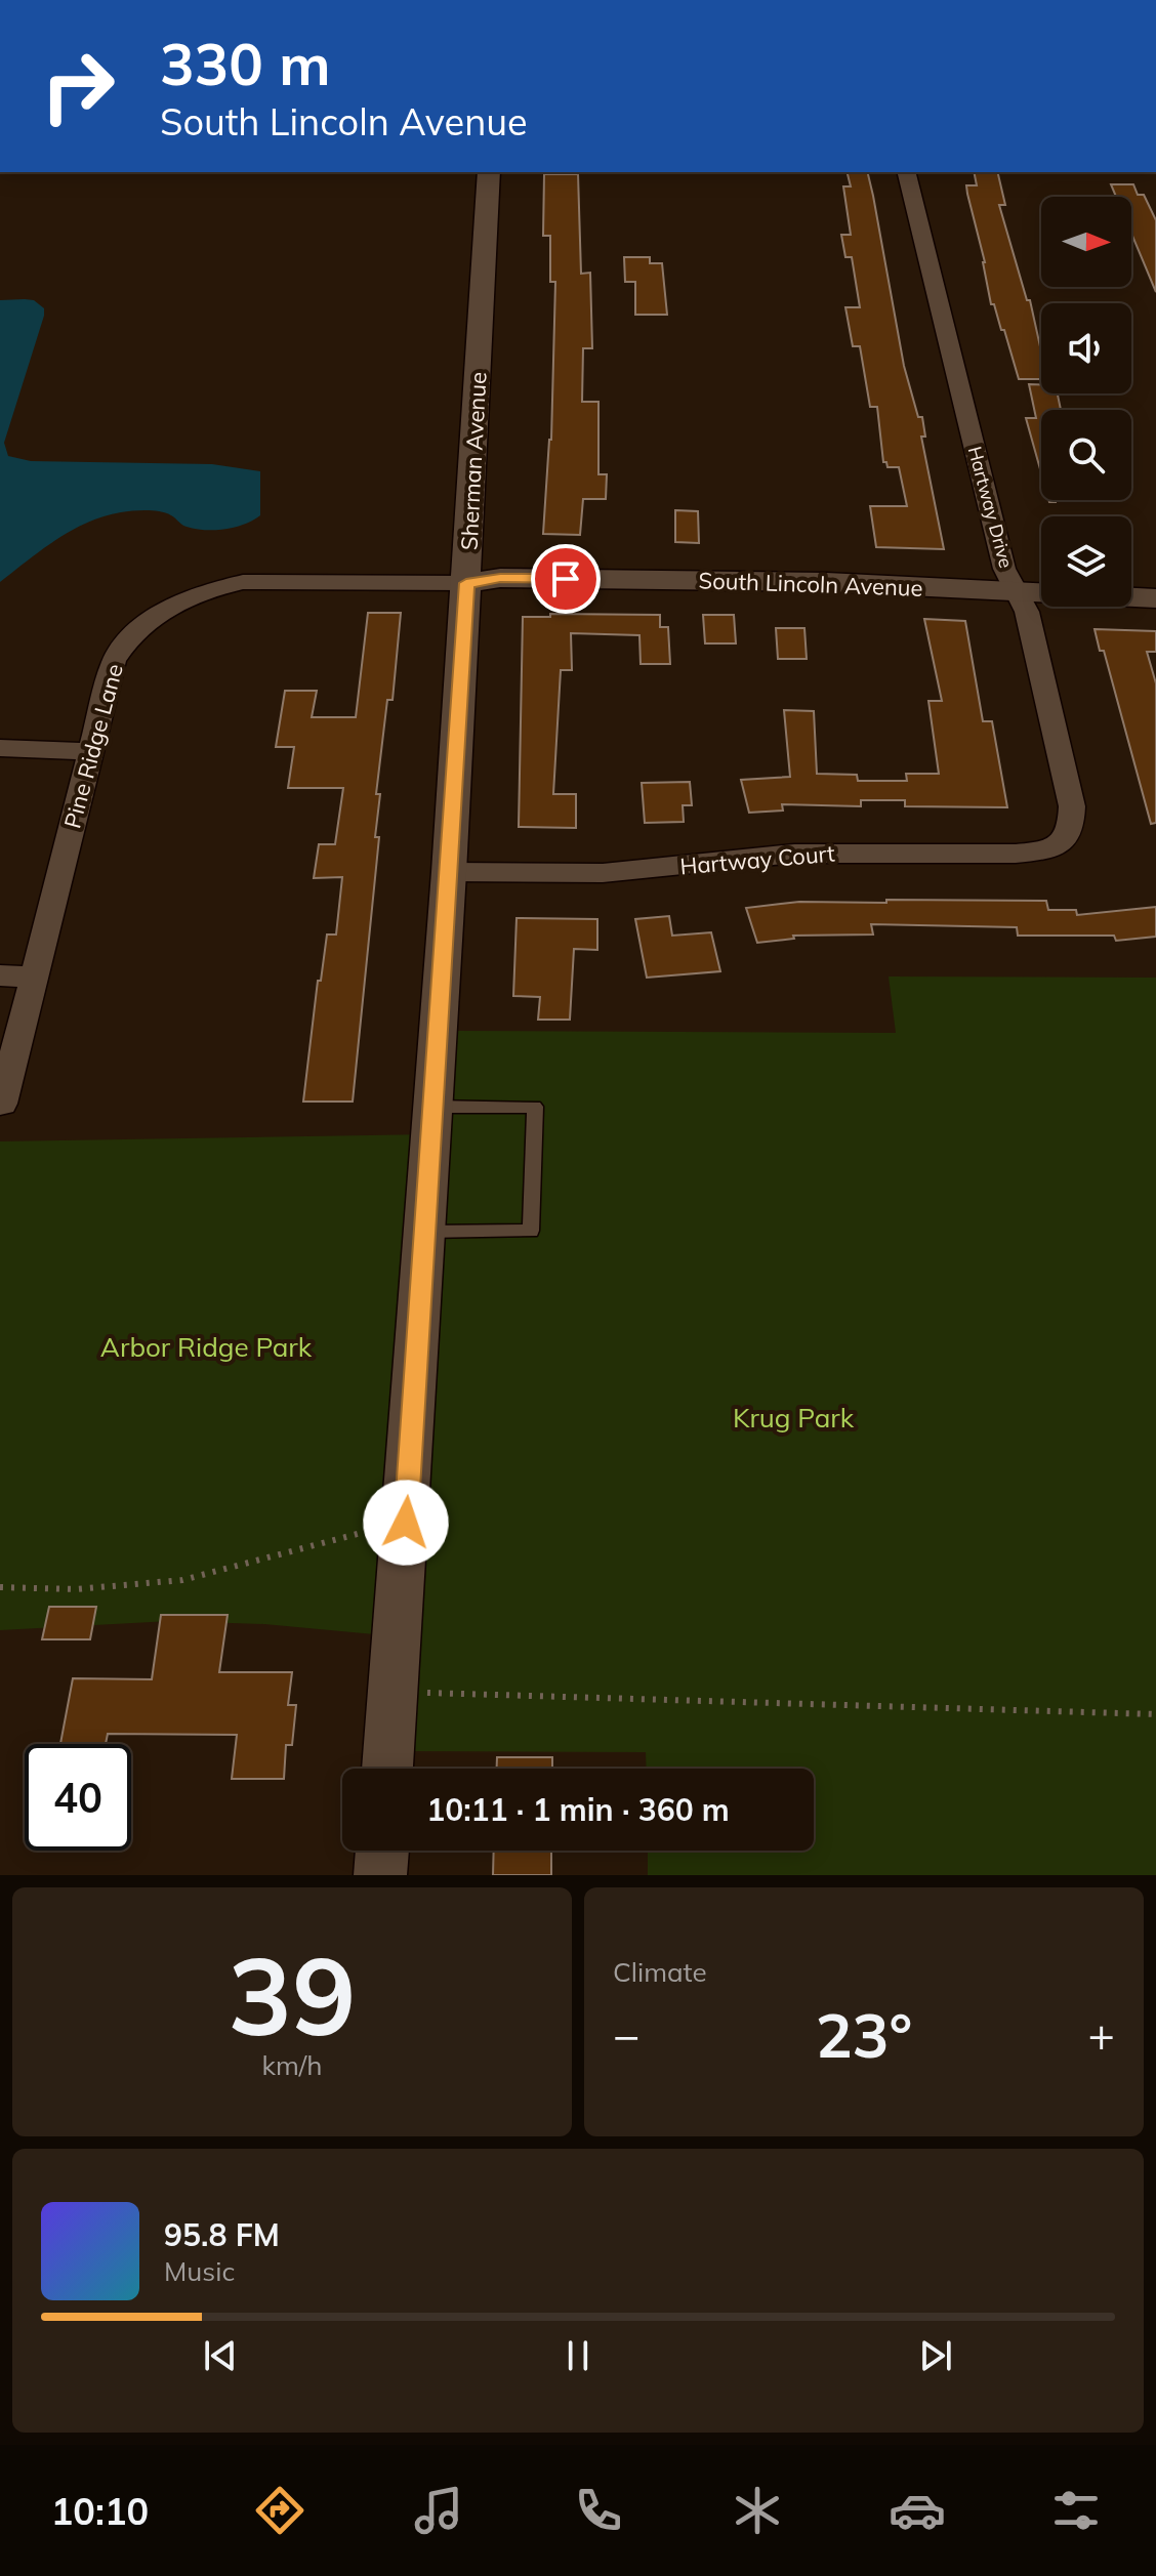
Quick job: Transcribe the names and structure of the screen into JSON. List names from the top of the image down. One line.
{"streets":{"street":["Sherman Avenue","Hartway Drive","South Lincoln Avenue","Pine Ridge Lane","Hartway Court"]},"crossings":[["Sherman Avenue","South Lincoln Avenue"],["Sherman Avenue","Pine Ridge Lane"],["Sherman Avenue","Hartway Court"],["Hartway Drive","South Lincoln Avenue"],["Hartway Drive","Hartway Court"],["South Lincoln Avenue","Pine Ridge Lane"]],"parks":["Arbor Ridge Park","Krug Park"],"north":"right","page":{"turn":["330 m","South Lincoln Avenue"],"limit":"40","trip":"10:11 · 1 min · 360 m","tile":[["39","km/h"],"Climate"],"heat":["−","23°","+"],"song":["95.8 FM","Music"],"tabs":"10:10"}}
